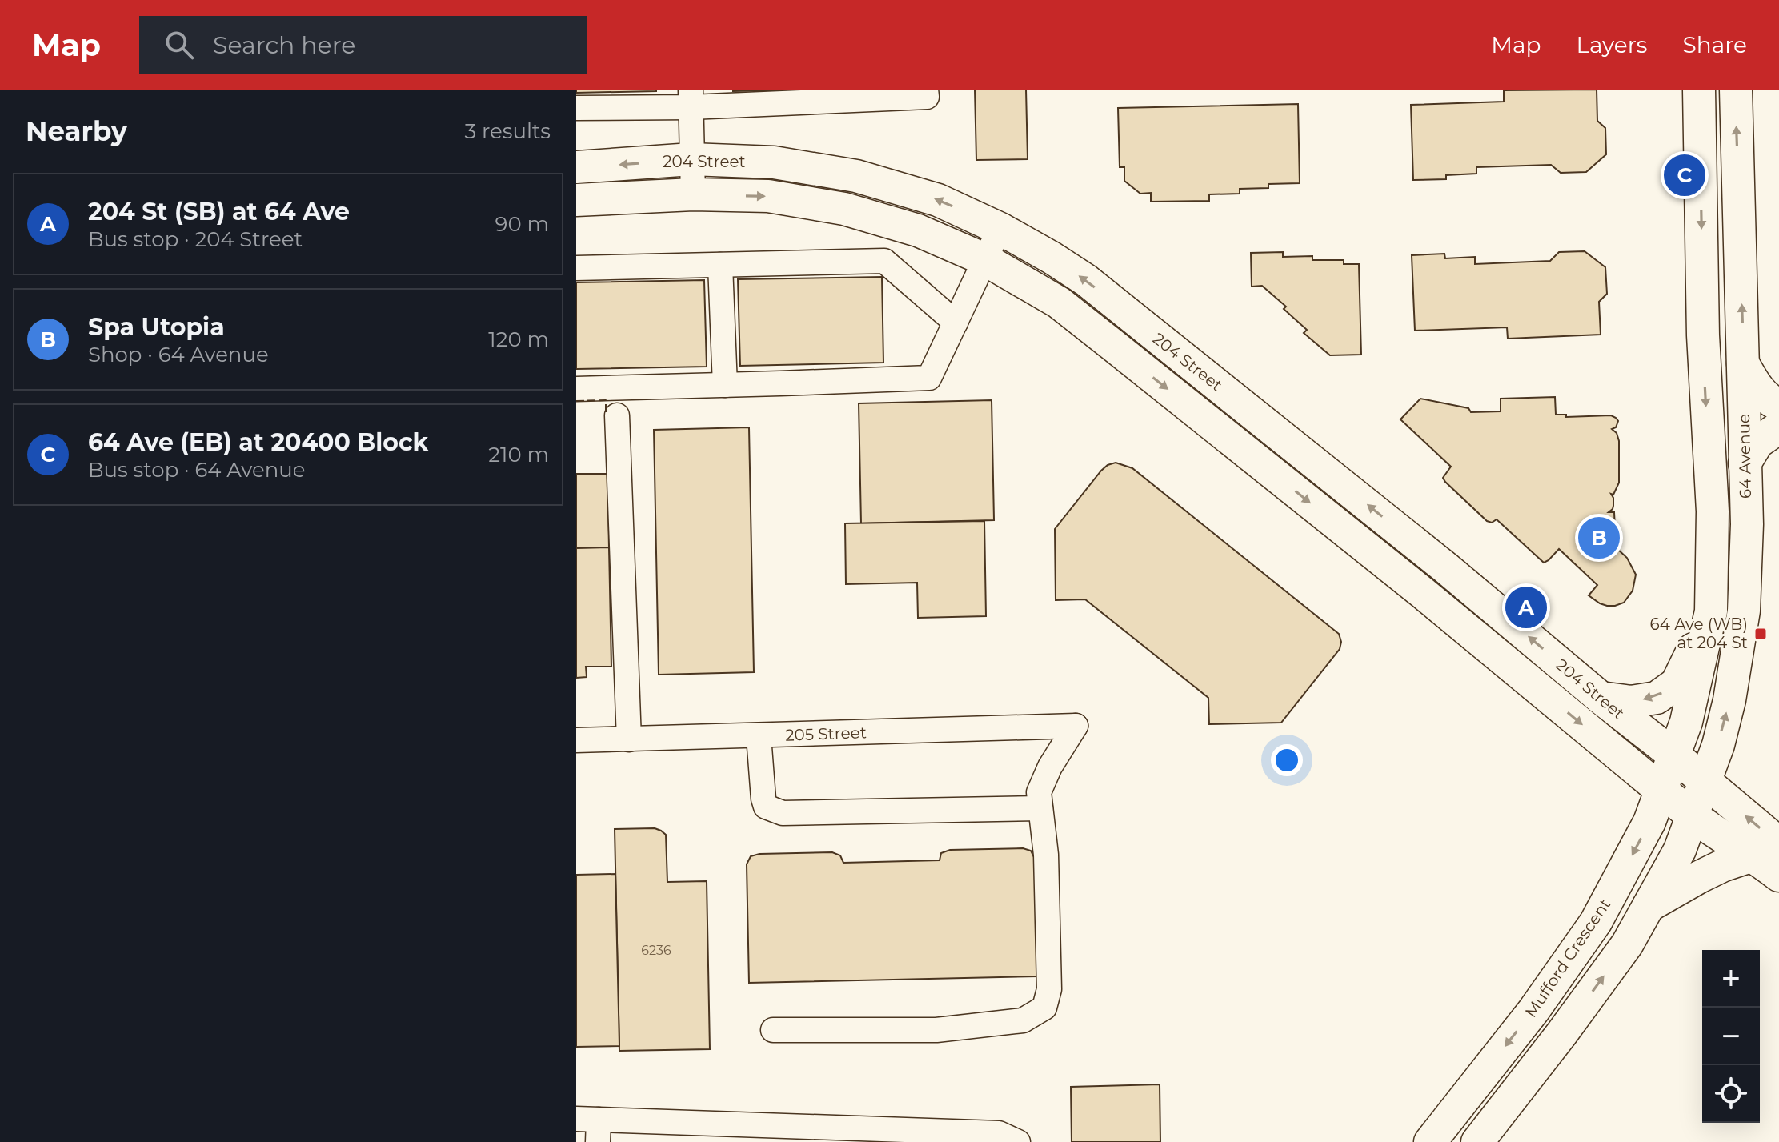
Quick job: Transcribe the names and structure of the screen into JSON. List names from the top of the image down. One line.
{"streets":{"main road":["204 Street","64 Avenue","Mufford Crescent"],"street":["205 Street"]},"crossings":[["204 Street","64 Avenue"],["204 Street","Mufford Crescent"]],"places":{"transit":["64 Ave (WB) at 204 St"]},"house_numbers":["6236"],"page":{"header":"Map","search":"Search here","nav":["Map","Layers","Share"],"heading":["Nearby","3 results"],"pins":["C","B","A"],"list":[{"mark":"A","name":"204 St (SB) at 64 Ave","note":"Bus stop · 204 Street","value":"90 m"},{"mark":"B","name":"Spa Utopia","note":"Shop · 64 Avenue","value":"120 m"},{"mark":"C","name":"64 Ave (EB) at 20400 Block","note":"Bus stop · 64 Avenue","value":"210 m"}],"map_buttons":["+","−"]}}
